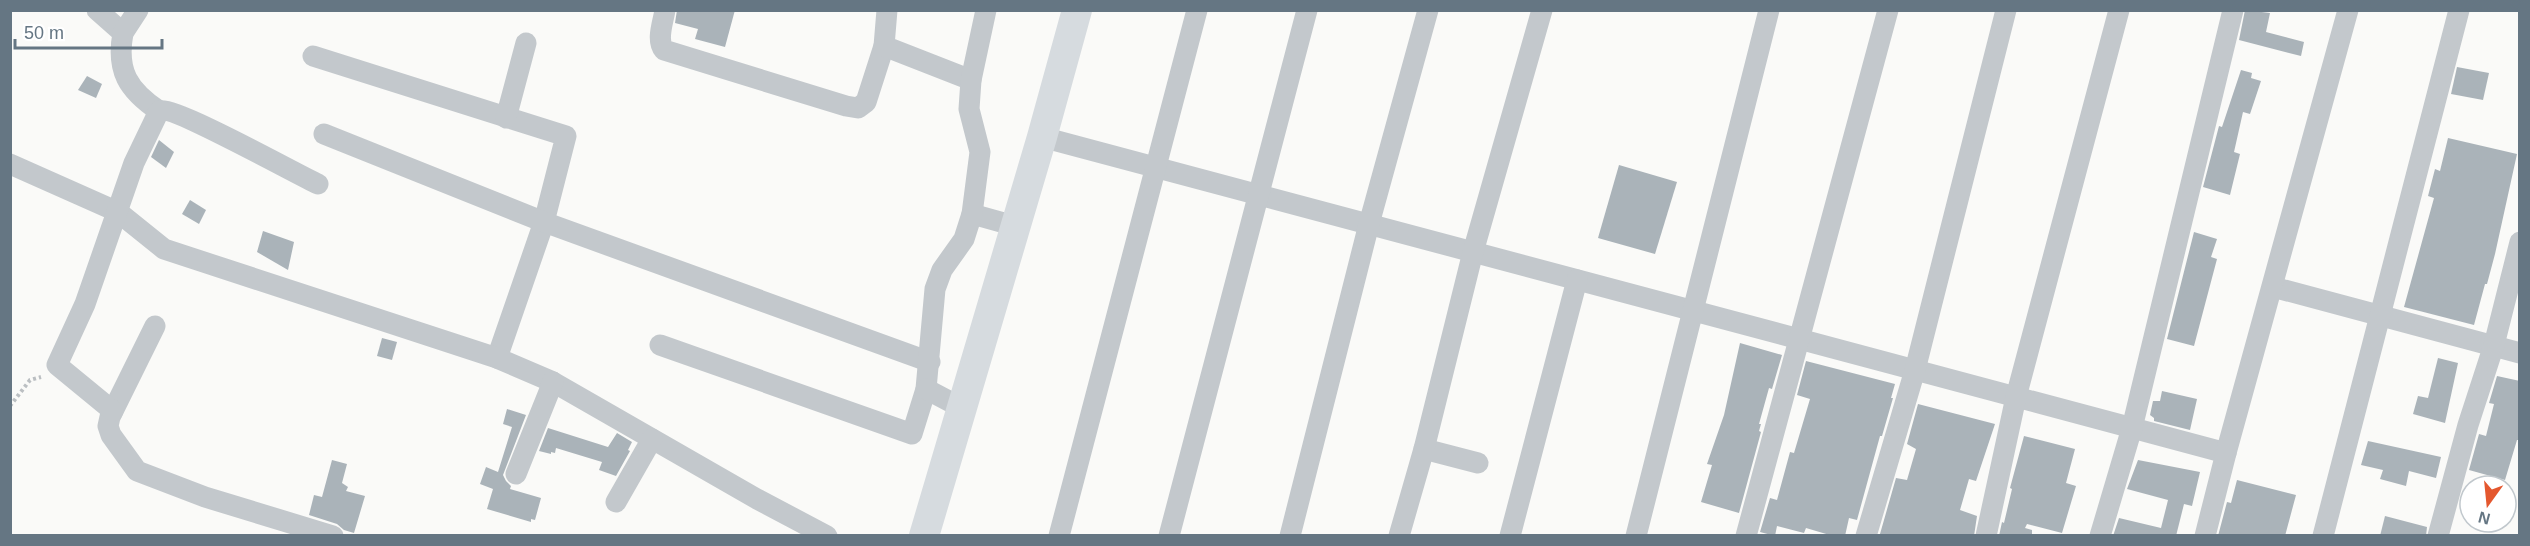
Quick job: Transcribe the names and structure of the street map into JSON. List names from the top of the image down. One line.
{"scale_bar":"50 m","north":"bottom"}
